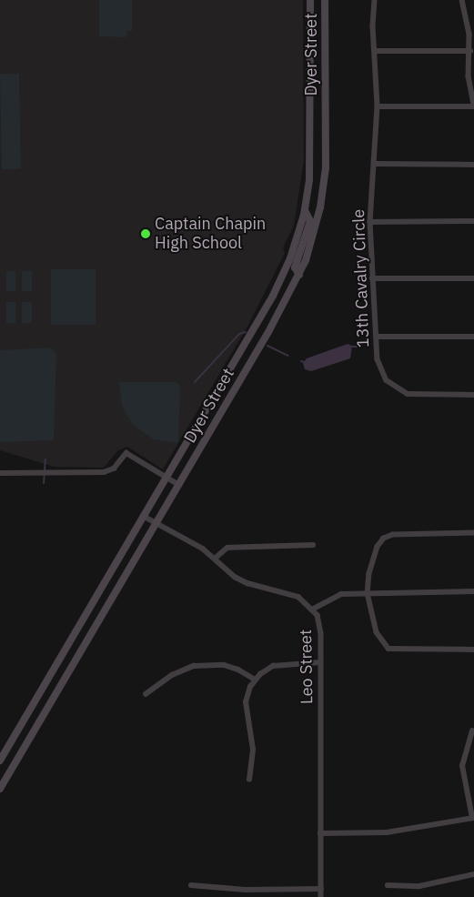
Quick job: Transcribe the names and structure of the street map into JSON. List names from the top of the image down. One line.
{"streets":{"main road":["Dyer Street"],"street":["13th Cavalry Circle","Leo Street"]},"crossings":[["Dyer Street","Leo Street"]],"places":["Captain Chapin High School"]}
